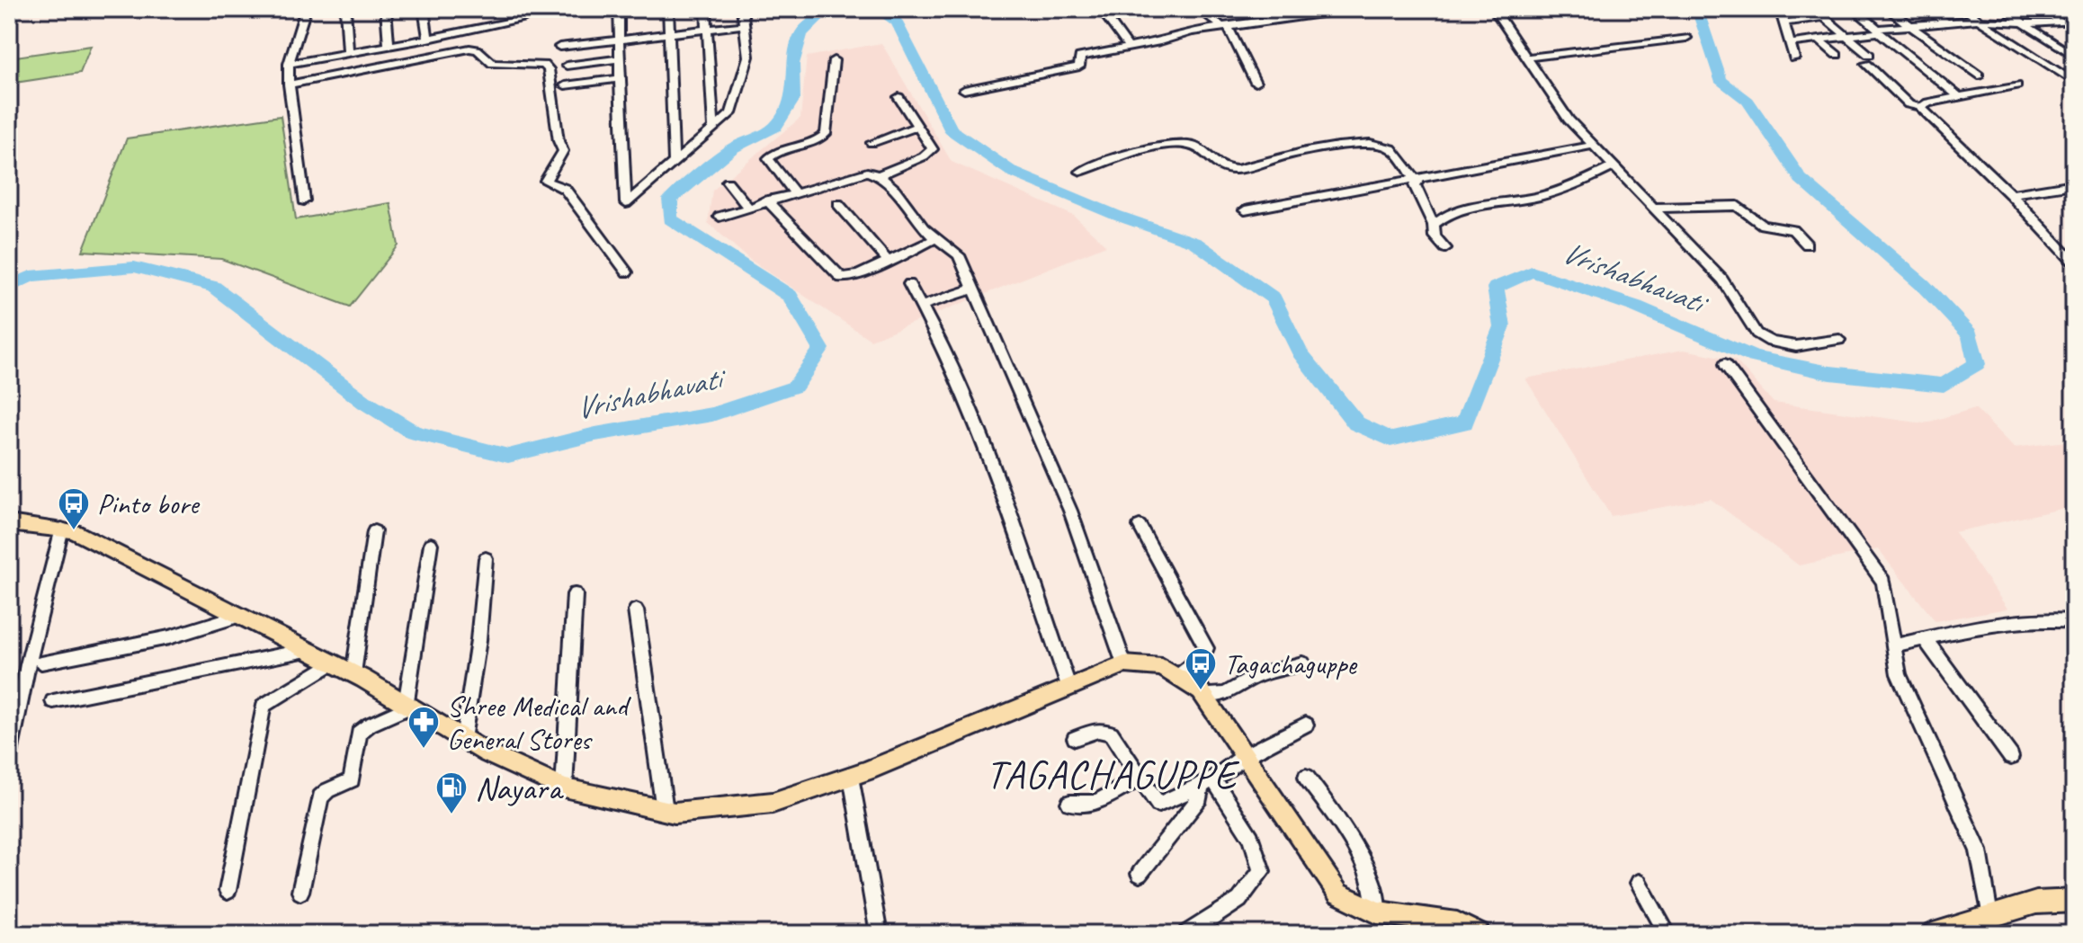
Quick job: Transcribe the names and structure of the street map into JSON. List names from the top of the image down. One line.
{"districts":["TAGACHAGUPPE"],"water":["Vrishabhavati"],"places":{"bus stop":["Pinto bore","Tagachaguppe"],"pharmacy":["Shree Medical and General Stores"],"fuel station":["Nayara"]}}
